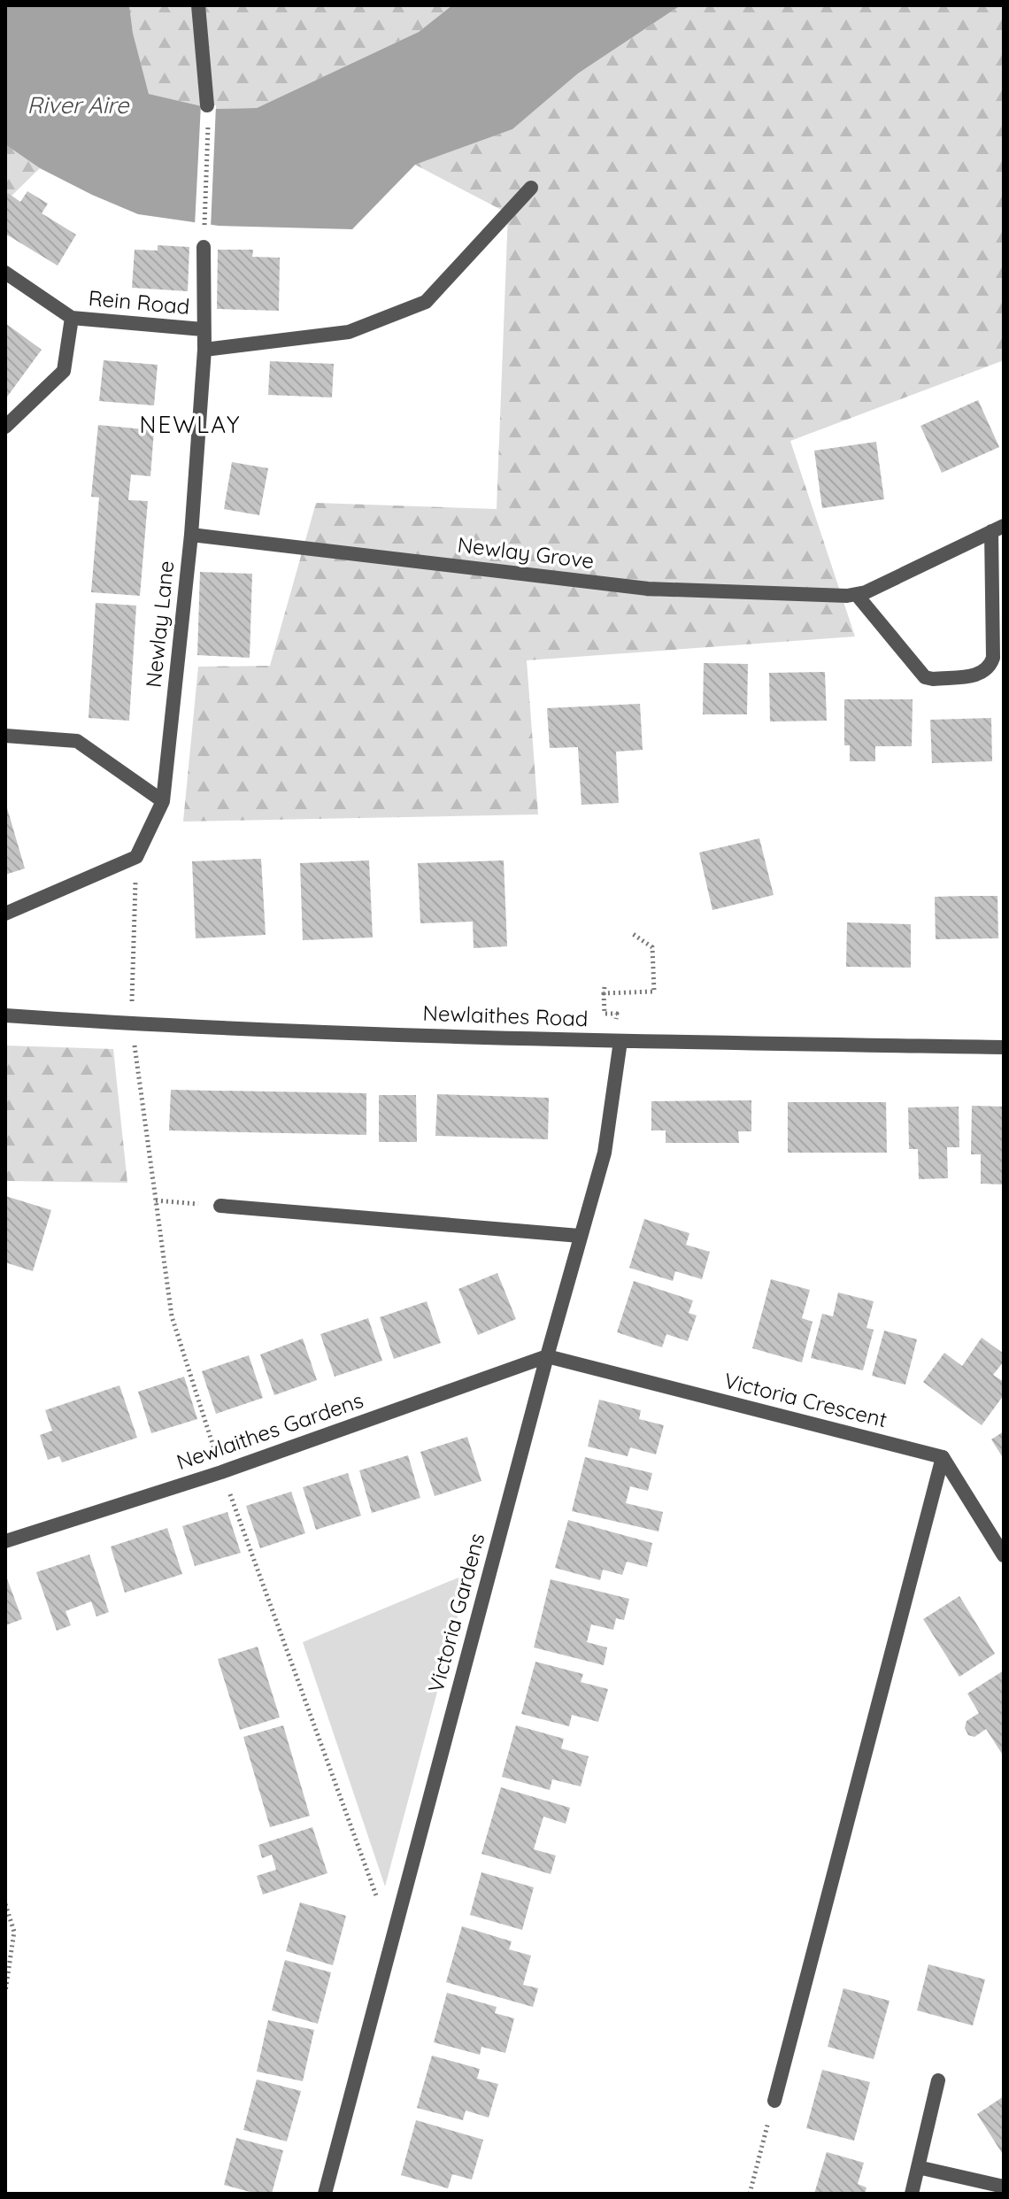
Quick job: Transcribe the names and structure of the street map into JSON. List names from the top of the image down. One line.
{"streets":{"street":["Rein Road","Newlay Grove","Newlay Lane","Newlaithes Road","Victoria Crescent","Newlaithes Gardens","Victoria Gardens"]},"crossings":[["Rein Road","Newlay Lane"],["Newlay Grove","Newlay Lane"],["Newlaithes Road","Victoria Gardens"],["Victoria Crescent","Newlaithes Gardens"],["Victoria Crescent","Victoria Gardens"],["Newlaithes Gardens","Victoria Gardens"]],"districts":["NEWLAY"],"water":["River Aire"]}
